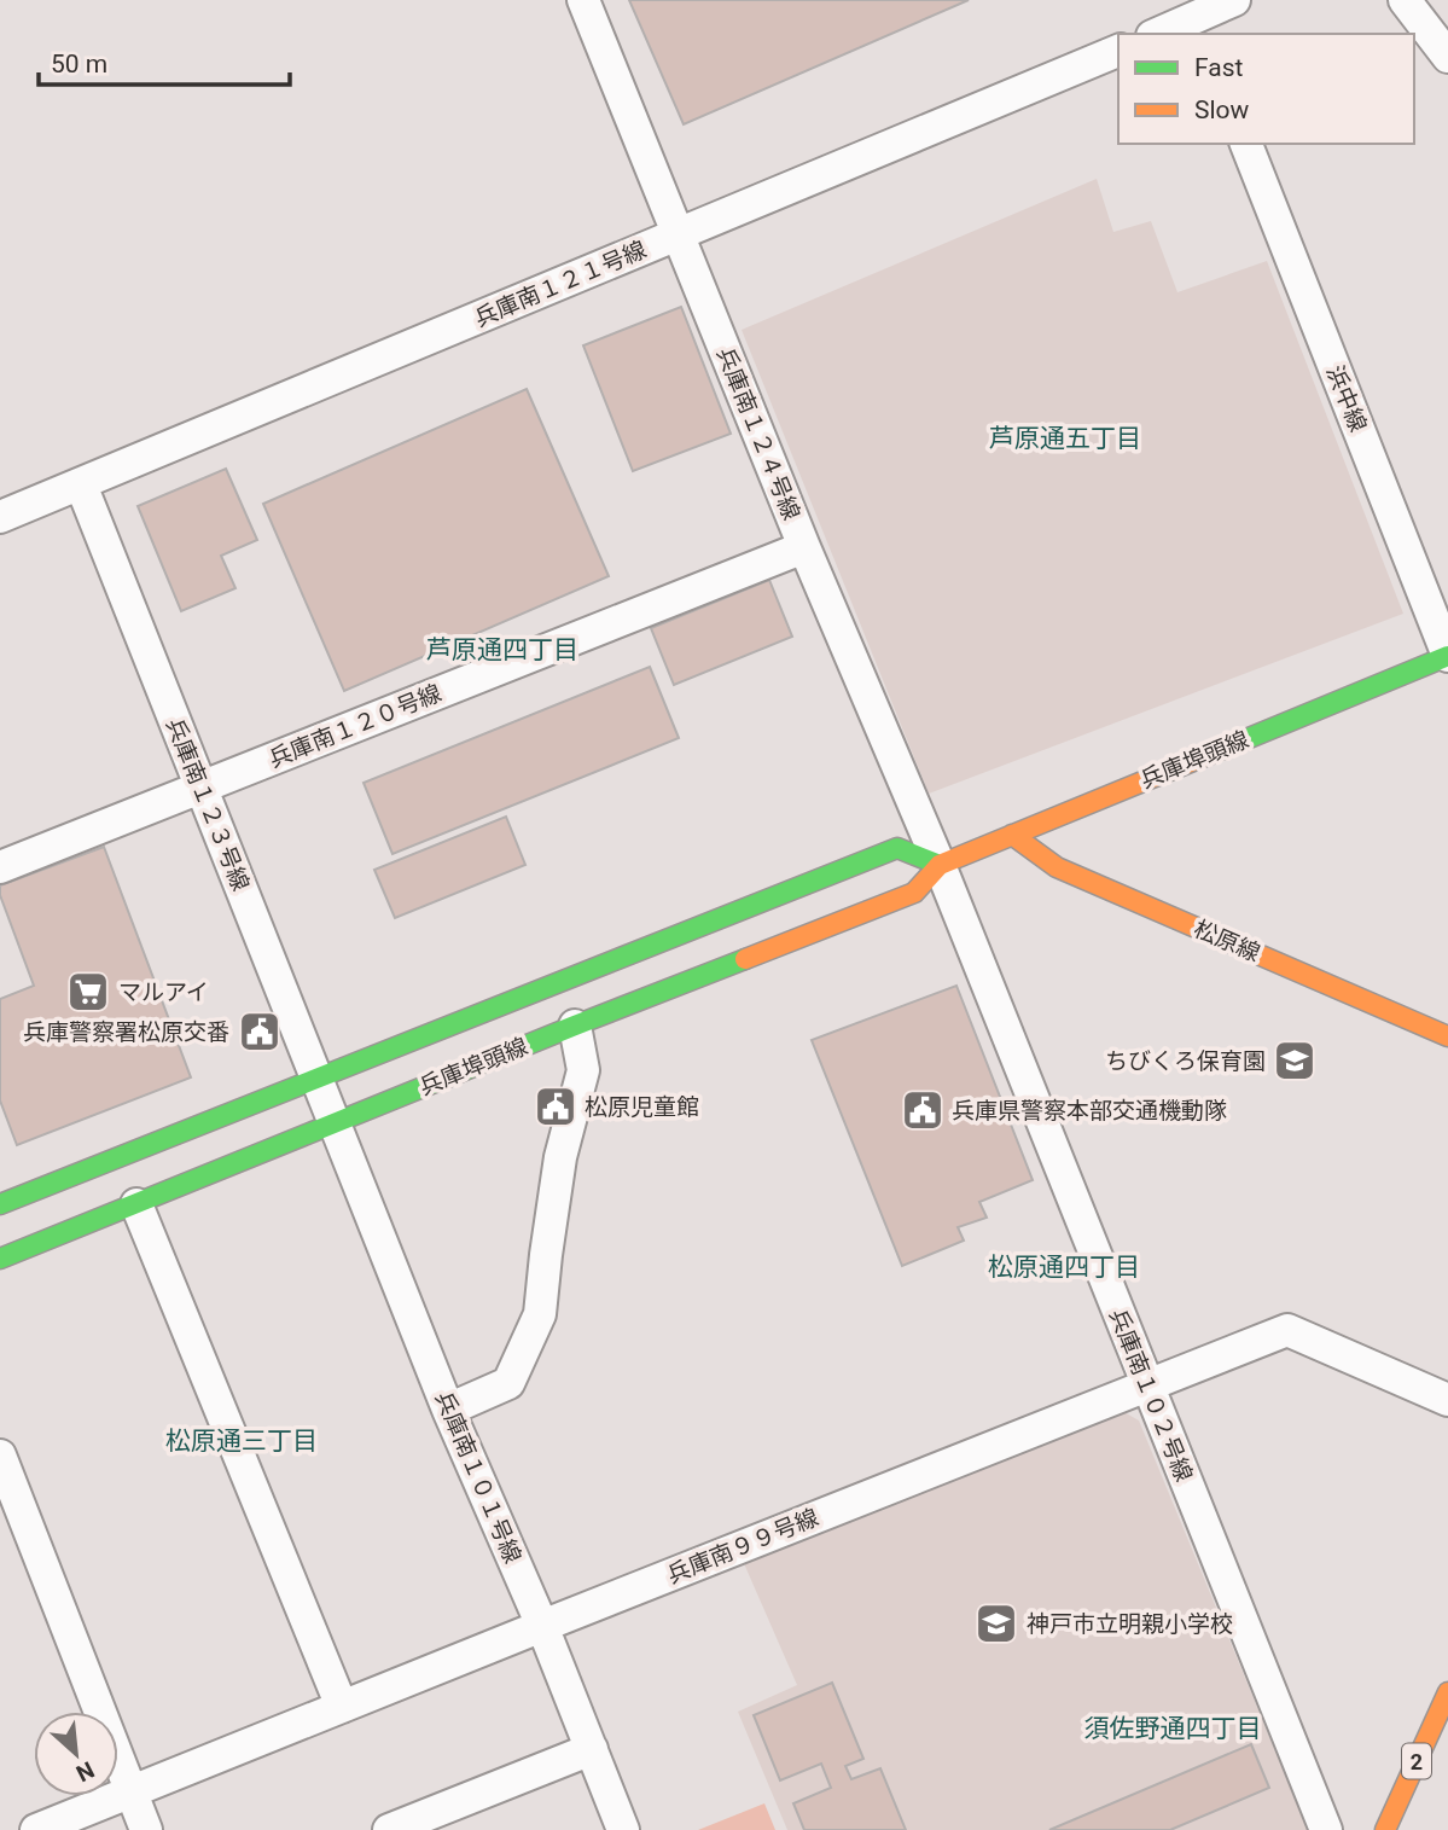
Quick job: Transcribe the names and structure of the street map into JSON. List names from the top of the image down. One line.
{"streets":{"main road":["兵庫埠頭線","松原線","2"],"street":["兵庫南１２１号線","浜中線","兵庫南１２４号線","兵庫南１２０号線","兵庫南１２３号線","兵庫南１０２号線","兵庫南１０１号線","兵庫南９９号線"]},"crossings":[["兵庫南１２１号線","兵庫南１２４号線"],["兵庫南１２１号線","兵庫南１２３号線"],["浜中線","兵庫埠頭線"],["兵庫南１２４号線","兵庫南１２０号線"],["兵庫南１２４号線","兵庫埠頭線"],["兵庫南１２４号線","兵庫南１０２号線"],["兵庫南１２０号線","兵庫南１２３号線"],["兵庫埠頭線","兵庫南１２３号線"],["兵庫埠頭線","松原線"],["兵庫埠頭線","兵庫南１０２号線"],["兵庫埠頭線","兵庫南１０１号線"],["兵庫南１２３号線","兵庫南１０１号線"],["兵庫南１０２号線","兵庫南９９号線"],["兵庫南１０１号線","兵庫南９９号線"]],"districts":["芦原通五丁目","芦原通四丁目","松原通四丁目","松原通三丁目","須佐野通四丁目"],"places":{"supermarket":["マルアイ"],"public building":["兵庫警察署松原交番","松原児童館","兵庫県警察本部交通機動隊"],"school or university":["ちびくろ保育園","神戸市立明親小学校"]},"legend":["Fast","Slow"],"scale_bar":"50 m","north":"bottom right"}
